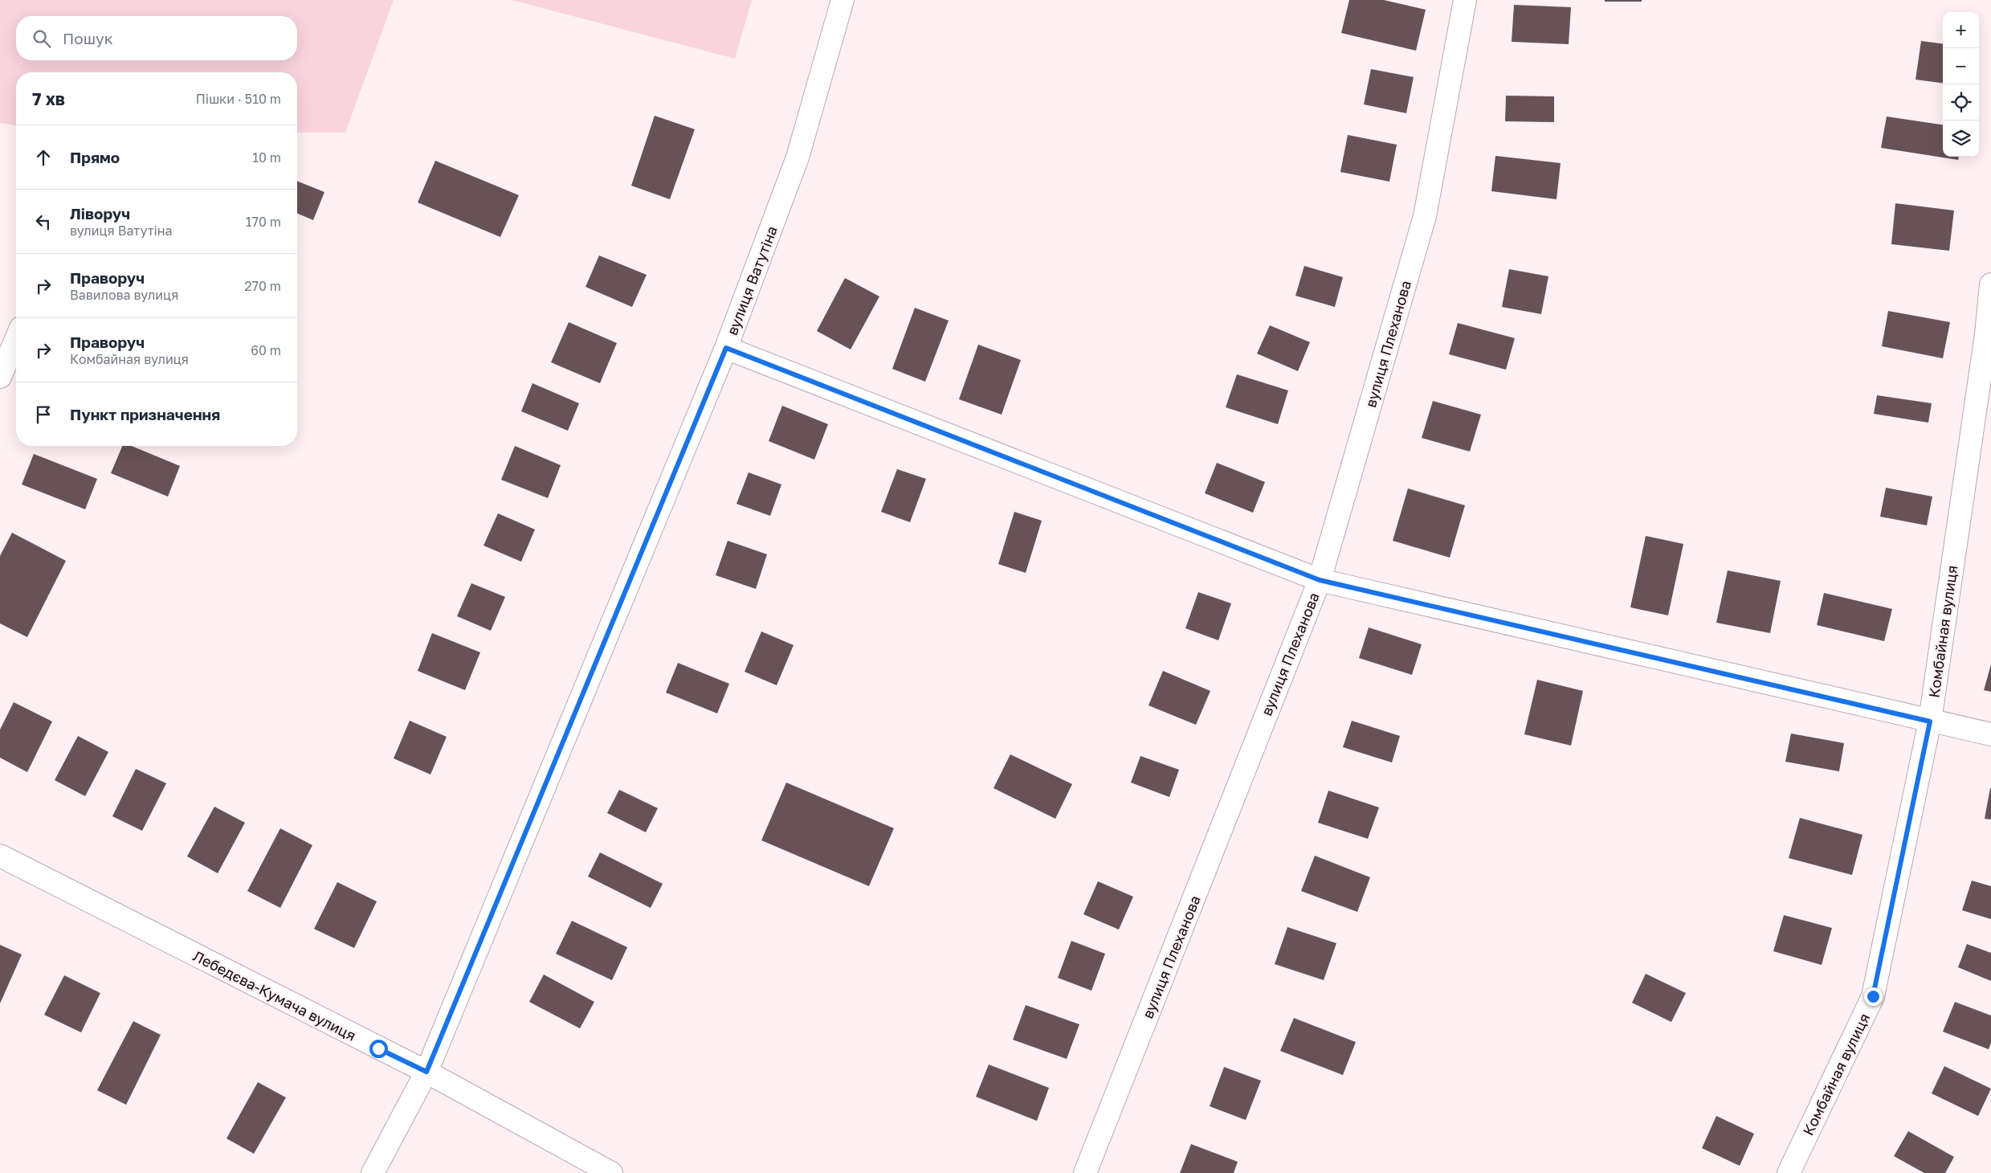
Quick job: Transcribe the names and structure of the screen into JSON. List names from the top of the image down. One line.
{"streets":{"street":["вулиця Ватутіна","вулиця Плеханова","Комбайная вулиця","Лебедєва-Кумача вулиця"]},"crossings":[["вулиця Ватутіна","Лебедєва-Кумача вулиця"]],"page":{"map_buttons":["+","−"],"search":"Пошук","heading":["7 хв","Пішки · 510 m"],"list":[["Прямо","10 m"],["Ліворуч","вулиця Ватутіна","170 m"],["Праворуч","Вавилова вулиця","270 m"],["Праворуч","Комбайная вулиця","60 m"],"Пункт призначення"]}}
